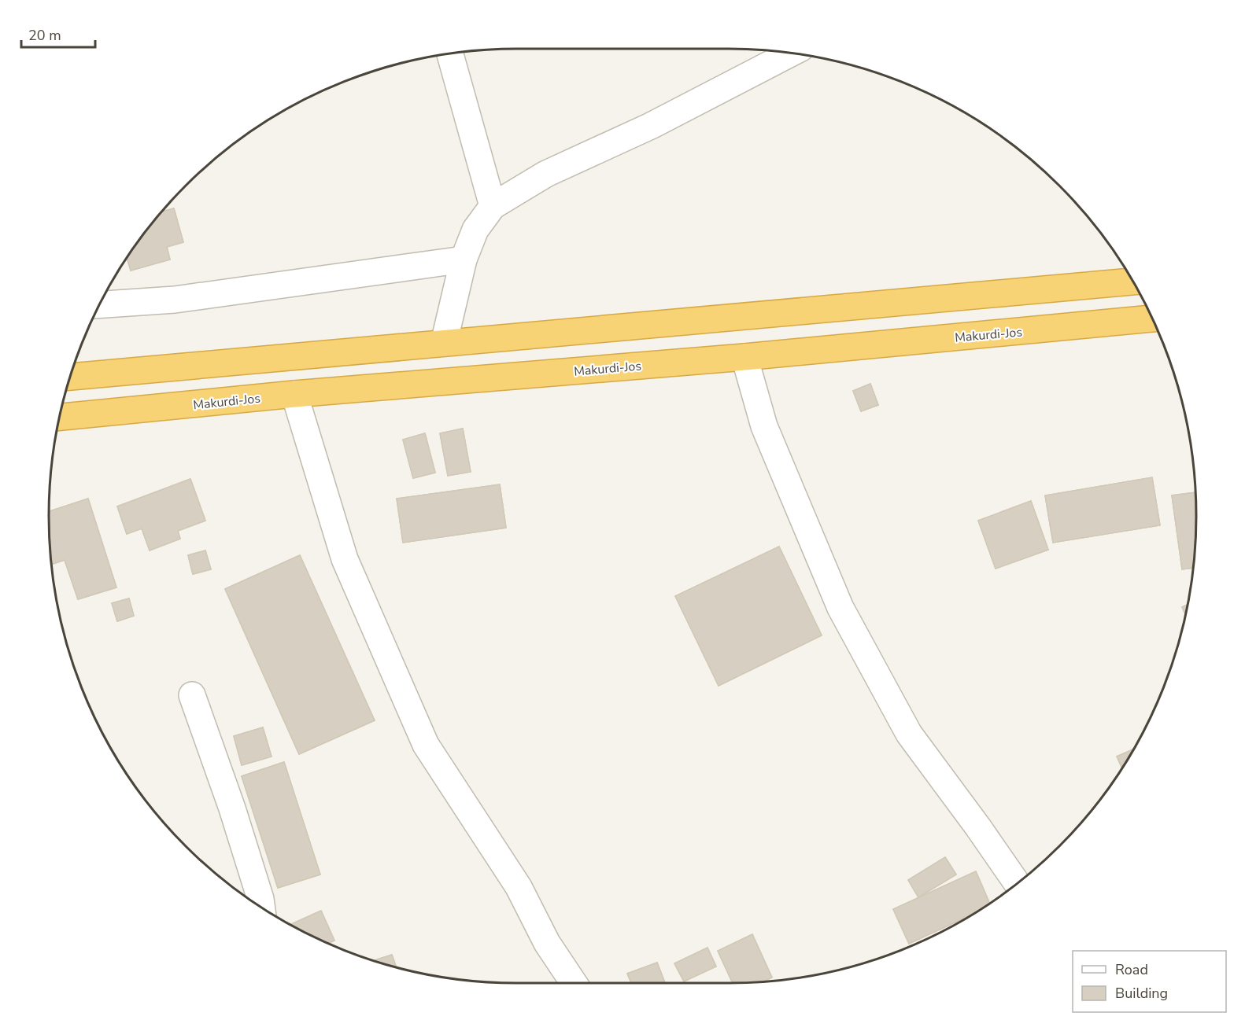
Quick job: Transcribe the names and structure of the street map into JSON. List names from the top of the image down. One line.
{"streets":{"highway":["Makurdi-Jos"]},"legend":["Road","Building"],"scale_bar":"20 m"}
